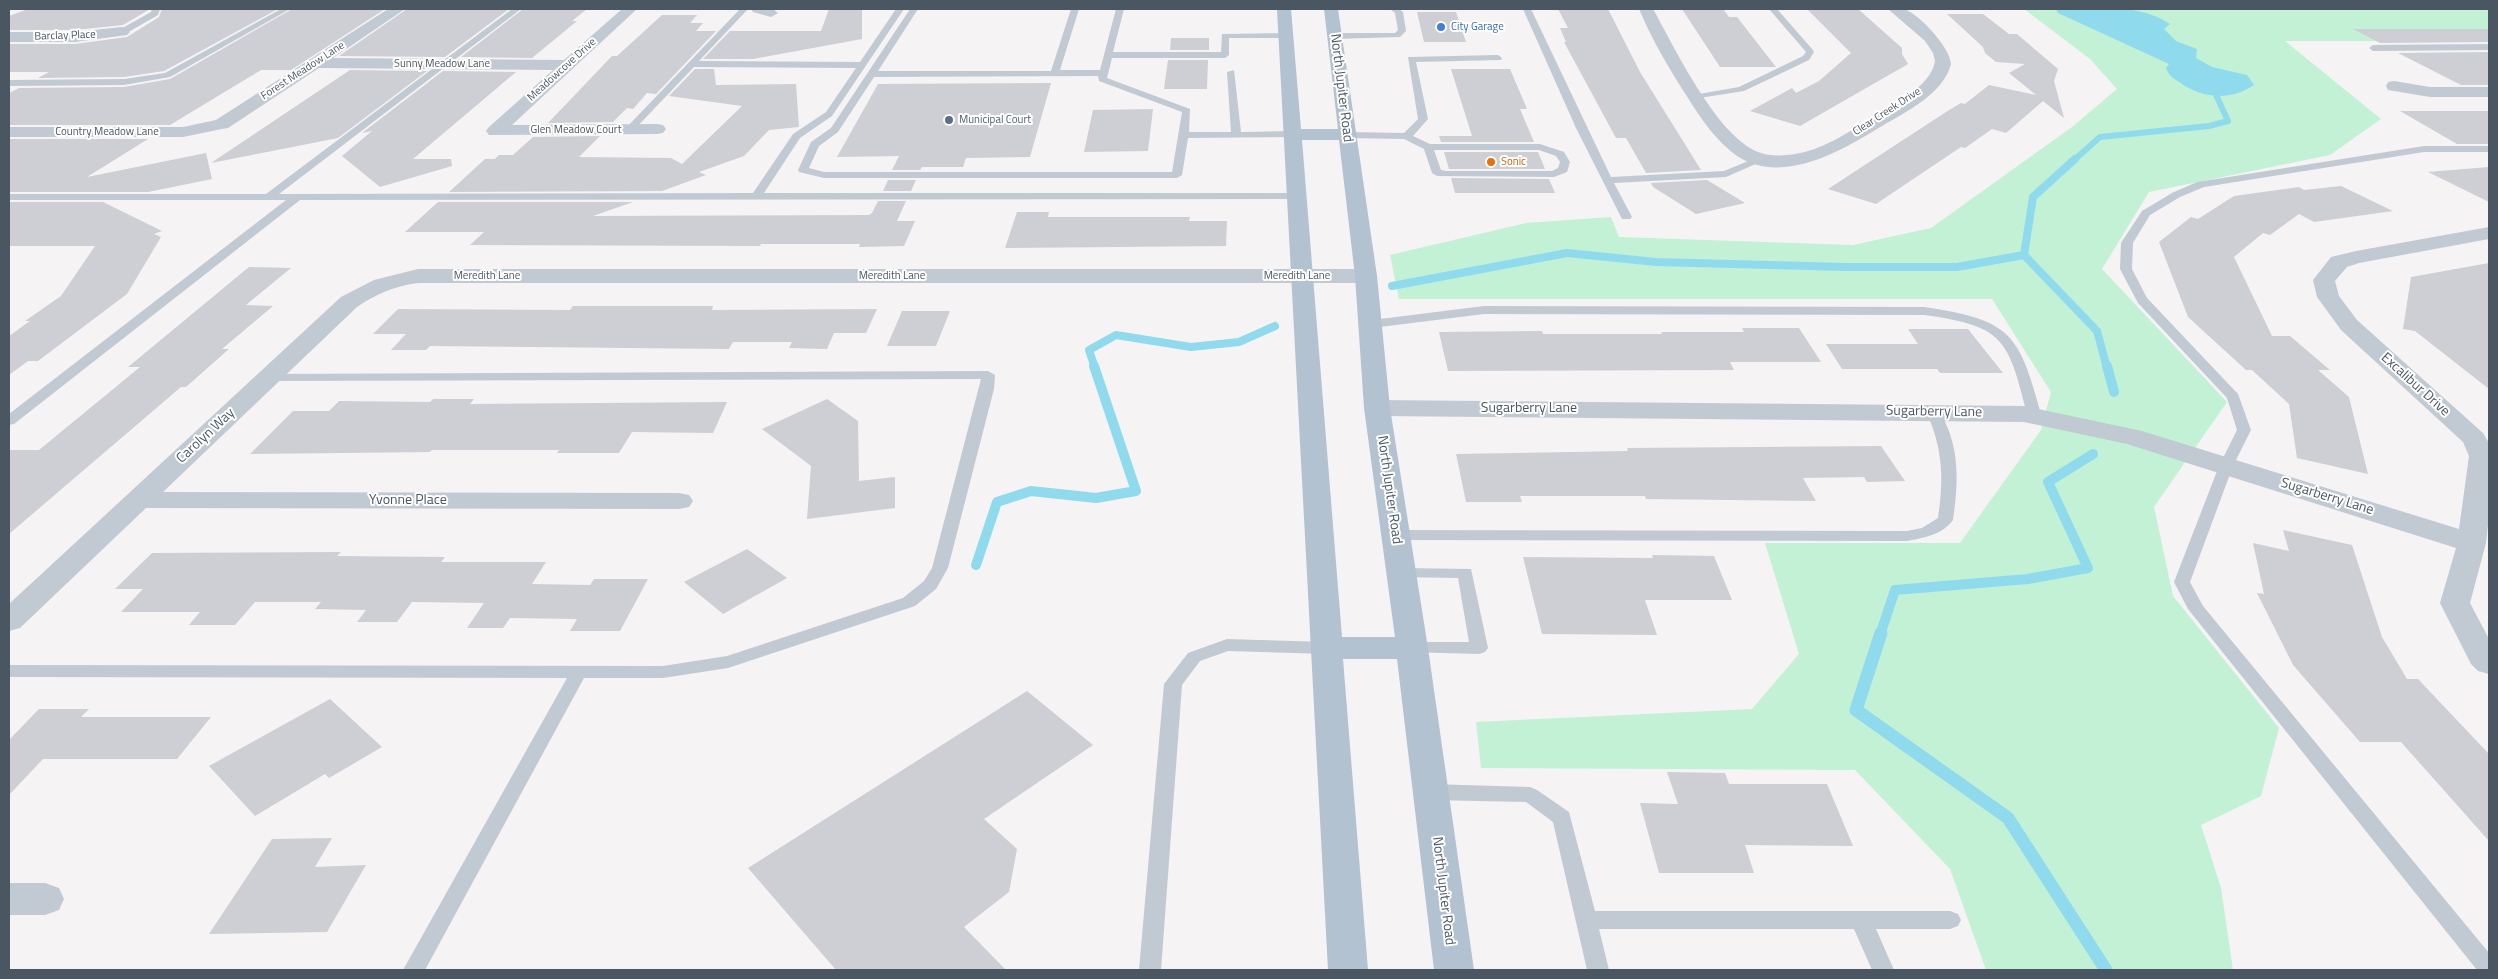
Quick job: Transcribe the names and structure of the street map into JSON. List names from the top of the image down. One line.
{"streets":{"main road":["North Jupiter Road"],"street":["Barclay Place","Sunny Meadow Lane","Meadowcove Drive","Forest Meadow Lane","Clear Creek Drive","Glen Meadow Court","Country Meadow Lane","Meredith Lane","Excalibur Drive","Sugarberry Lane","Carolyn Way","Yvonne Place"]},"crossings":[["Sunny Meadow Lane","Meadowcove Drive"],["Sunny Meadow Lane","Forest Meadow Lane"],["Meadowcove Drive","Glen Meadow Court"],["Forest Meadow Lane","Country Meadow Lane"],["North Jupiter Road","Meredith Lane"],["North Jupiter Road","Sugarberry Lane"],["Meredith Lane","Carolyn Way"],["Excalibur Drive","Sugarberry Lane"],["Carolyn Way","Yvonne Place"]],"places":["City Garage","Municipal Court","Sonic"]}
